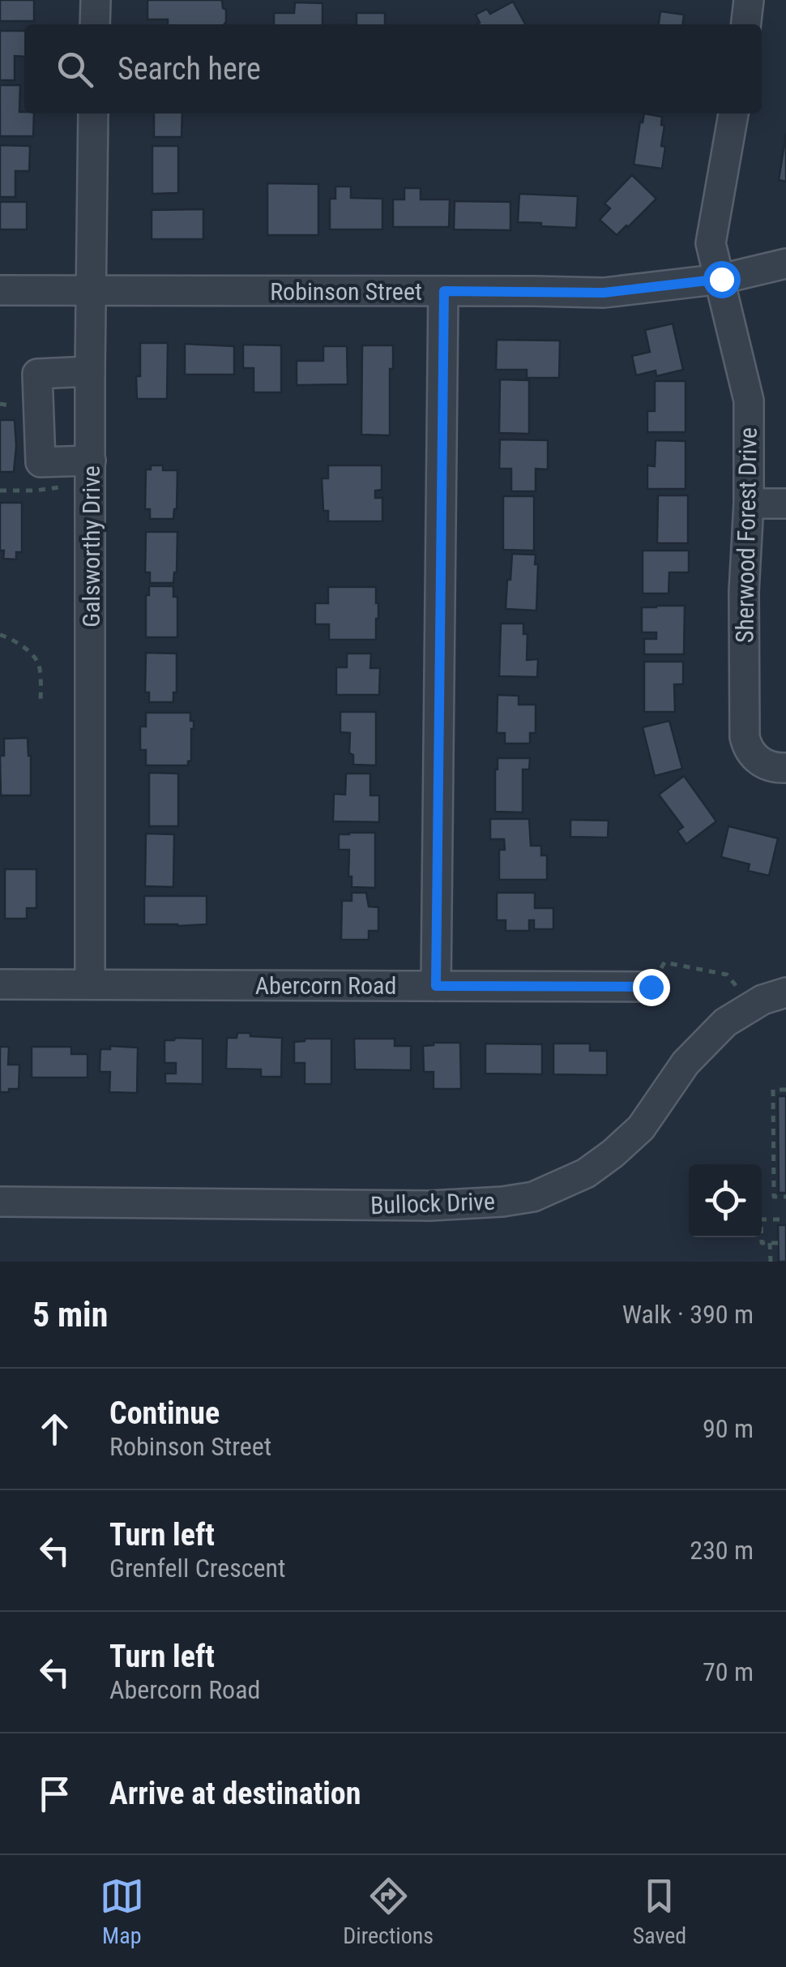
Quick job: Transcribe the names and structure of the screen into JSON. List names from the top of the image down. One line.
{"streets":{"street":["Robinson Street","Sherwood Forest Drive","Galsworthy Drive","Abercorn Road","Bullock Drive"]},"crossings":[["Robinson Street","Sherwood Forest Drive"],["Robinson Street","Galsworthy Drive"],["Galsworthy Drive","Abercorn Road"]],"page":{"search":"Search here","heading":["5 min","Walk · 390 m"],"list":[["Continue","Robinson Street","90 m"],["Turn left","Grenfell Crescent","230 m"],["Turn left","Abercorn Road","70 m"],"Arrive at destination"],"nav":["Map","Directions","Saved"]}}
